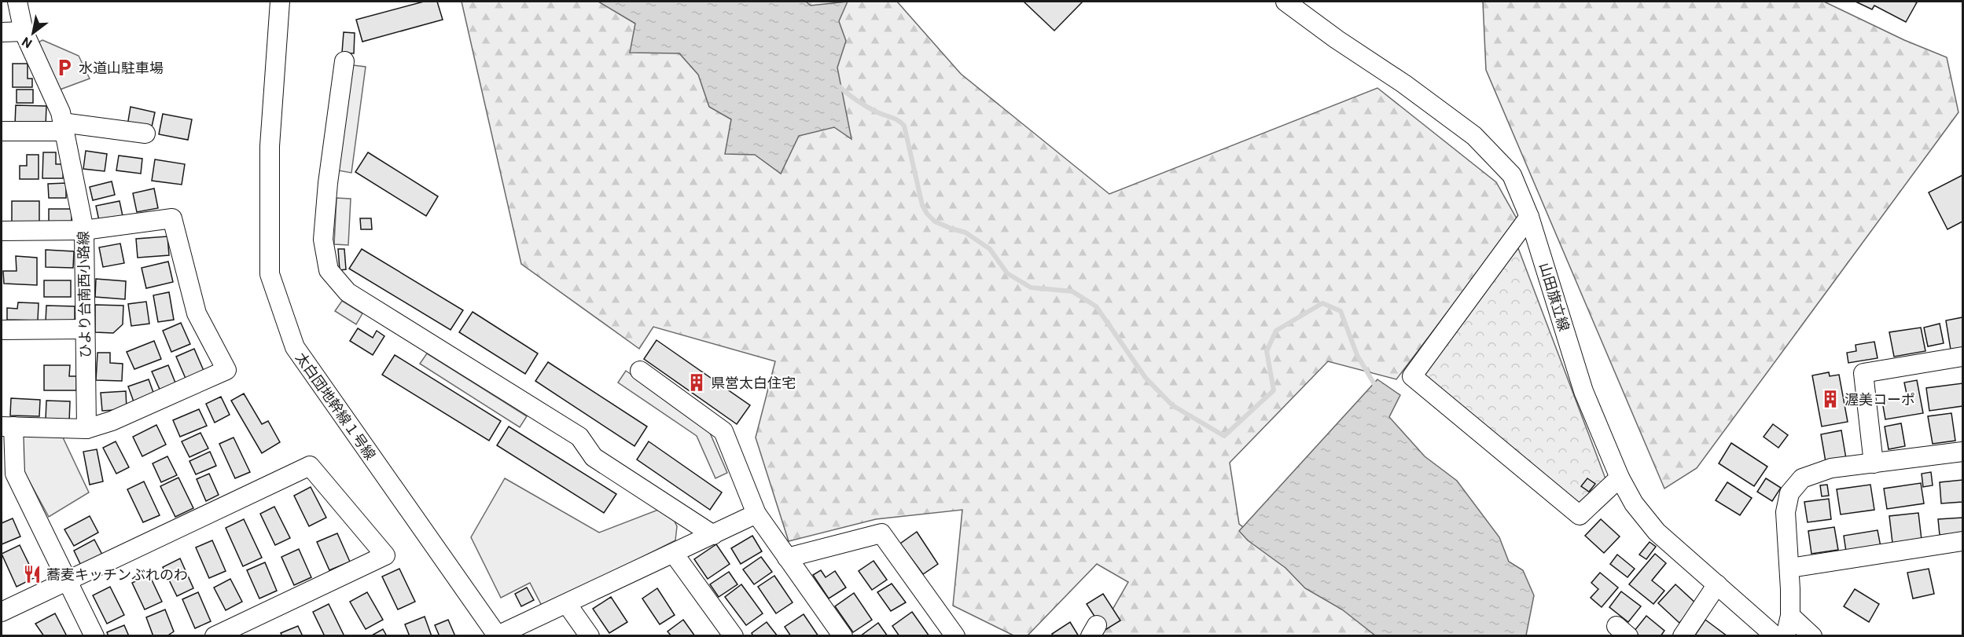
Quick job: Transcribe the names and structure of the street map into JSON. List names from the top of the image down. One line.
{"streets":{"street":["ひより台南西小路線","山田旗立線","太白団地幹線１号線"]},"places":{"parking":["水道山駐車場"],"building":["県営太白住宅","渥美コーポ"],"restaurant":["蕎麦キッチンぶれのわ"]},"north":"bottom left"}
